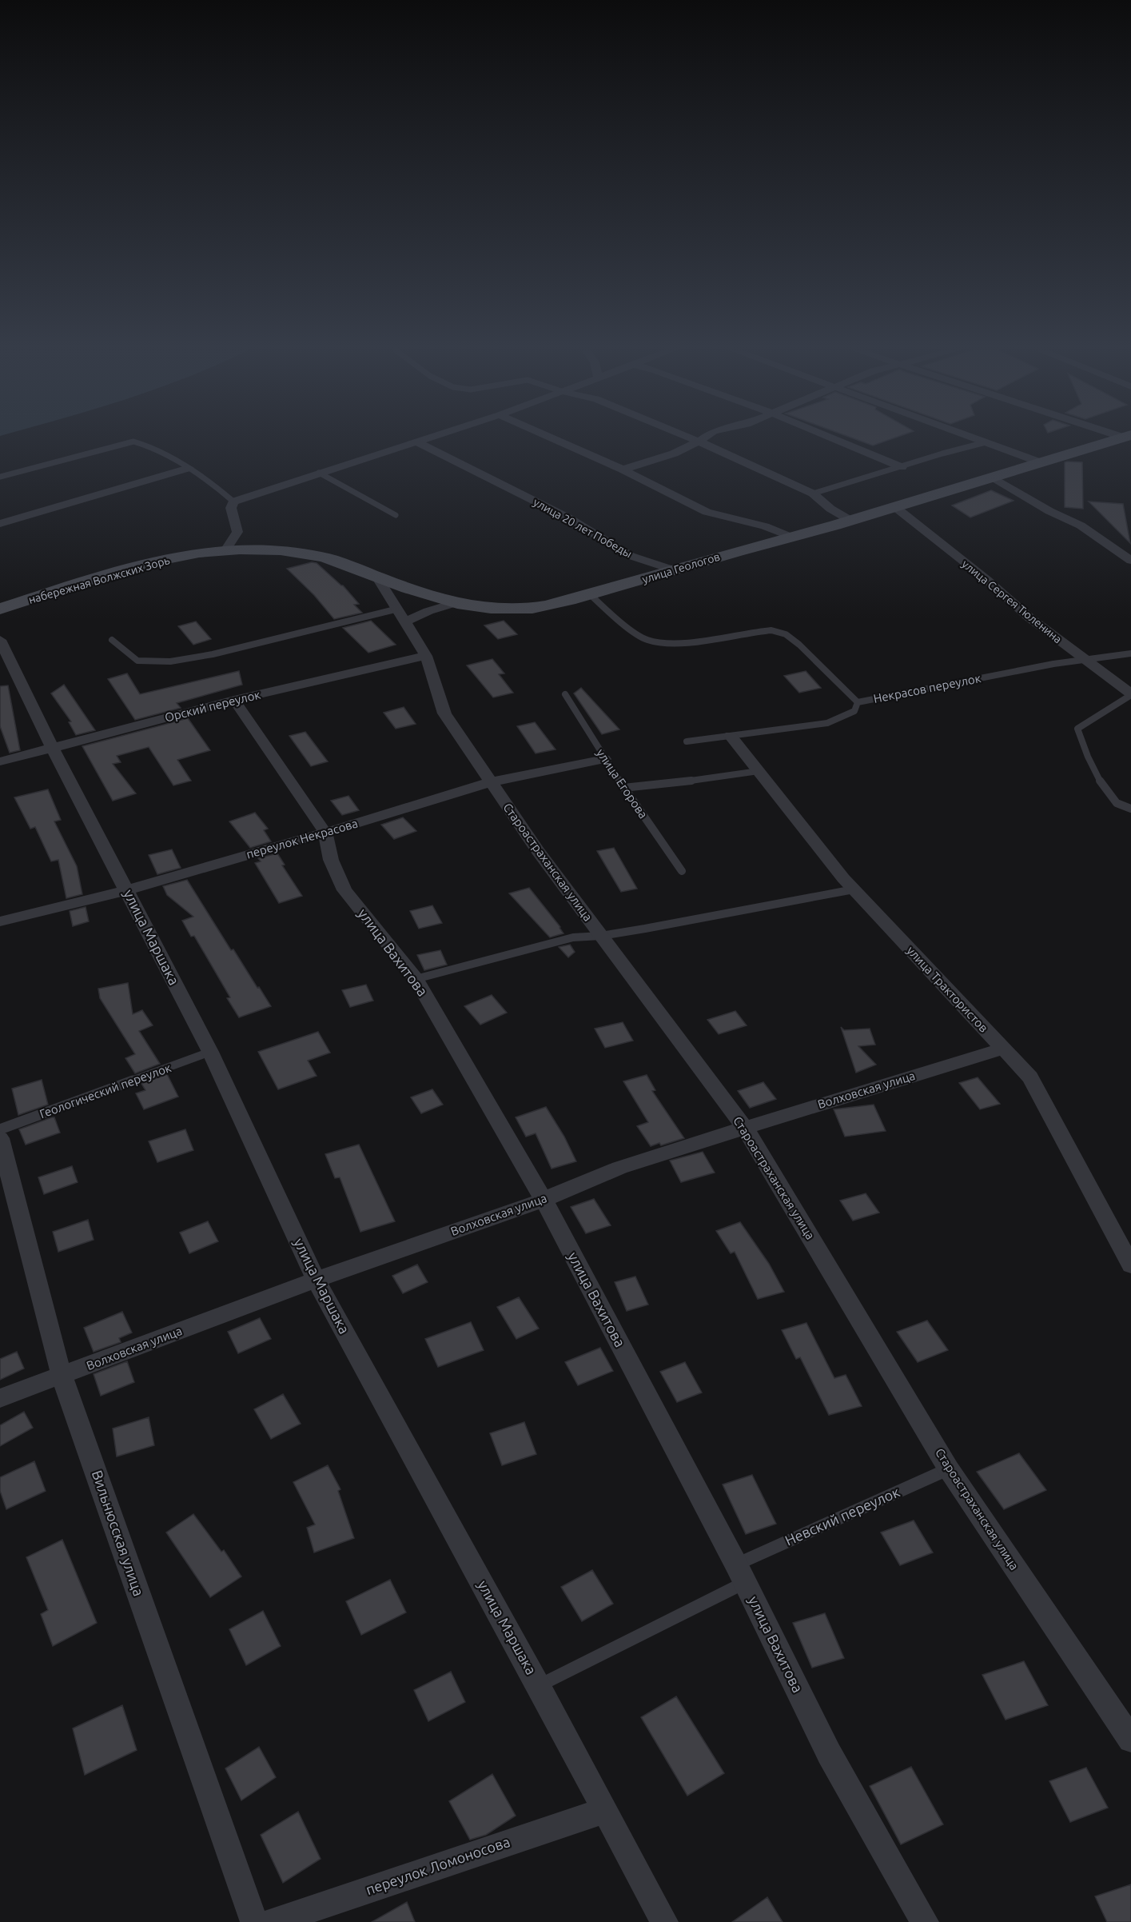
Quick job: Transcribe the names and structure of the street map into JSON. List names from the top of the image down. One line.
{"streets":{"street":["улица 20 лет Победы","улица Геологов","набережная Волжских Зорь","улица Сергея Тюленина","Орский переулок","переулок Некрасова","Староастраханская улица","улица Маршака","улица Вахитова","улица Трактористов","Волховская улица","Вильнюсская улица","переулок Ломоносова"],"lane":["Некрасов переулок","улица Егорова","Геологический переулок","Невский переулок"]},"crossings":[["улица 20 лет Победы","улица Геологов"],["улица Геологов","набережная Волжских Зорь"],["улица Геологов","улица Сергея Тюленина"],["улица Геологов","Староастраханская улица"],["улица Сергея Тюленина","Некрасов переулок"],["Некрасов переулок","улица Трактористов"],["Орский переулок","Староастраханская улица"],["Орский переулок","улица Маршака"],["Орский переулок","улица Вахитова"],["улица Егорова","переулок Некрасова"],["переулок Некрасова","Староастраханская улица"],["переулок Некрасова","улица Маршака"],["переулок Некрасова","улица Вахитова"],["Староастраханская улица","Волховская улица"],["Староастраханская улица","Невский переулок"],["улица Маршака","Волховская улица"],["улица Маршака","Геологический переулок"],["улица Маршака","Невский переулок"],["улица Маршака","переулок Ломоносова"],["улица Вахитова","Волховская улица"],["улица Вахитова","Невский переулок"],["улица Трактористов","Волховская улица"],["Волховская улица","Вильнюсская улица"]]}
